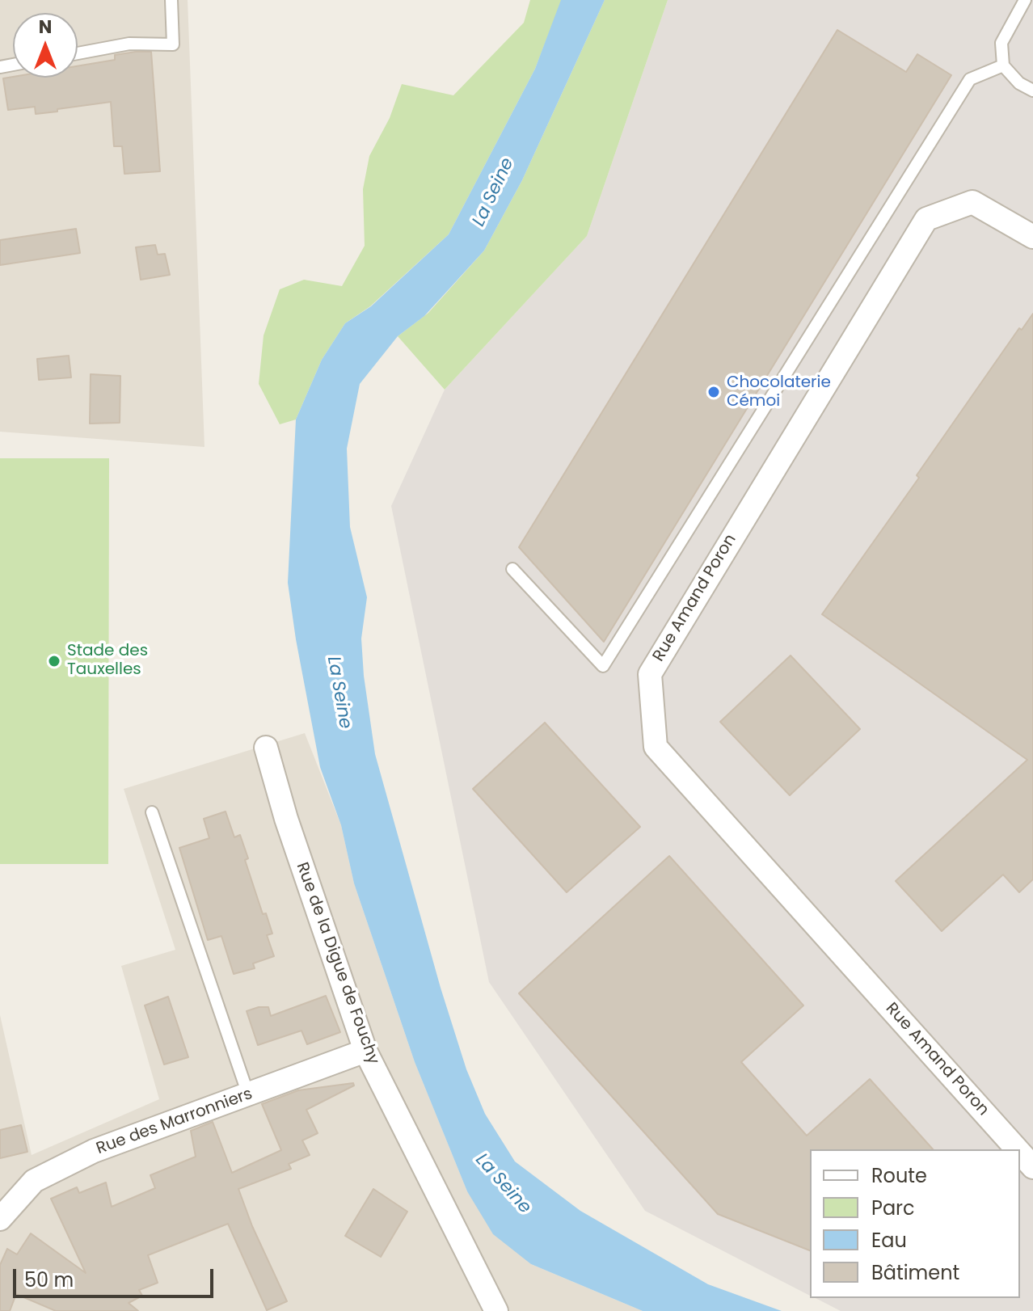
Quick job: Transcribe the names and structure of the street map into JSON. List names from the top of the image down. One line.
{"streets":{"street":["Rue Amand Poron","Rue de la Digue de Fouchy","Rue des Marronniers"]},"crossings":[["Rue de la Digue de Fouchy","Rue des Marronniers"]],"water":["La Seine"],"places":["Chocolaterie Cémoi","Stade des Tauxelles"],"legend":["Route","Parc","Eau","Bâtiment"],"scale_bar":"50 m","north":"top"}
